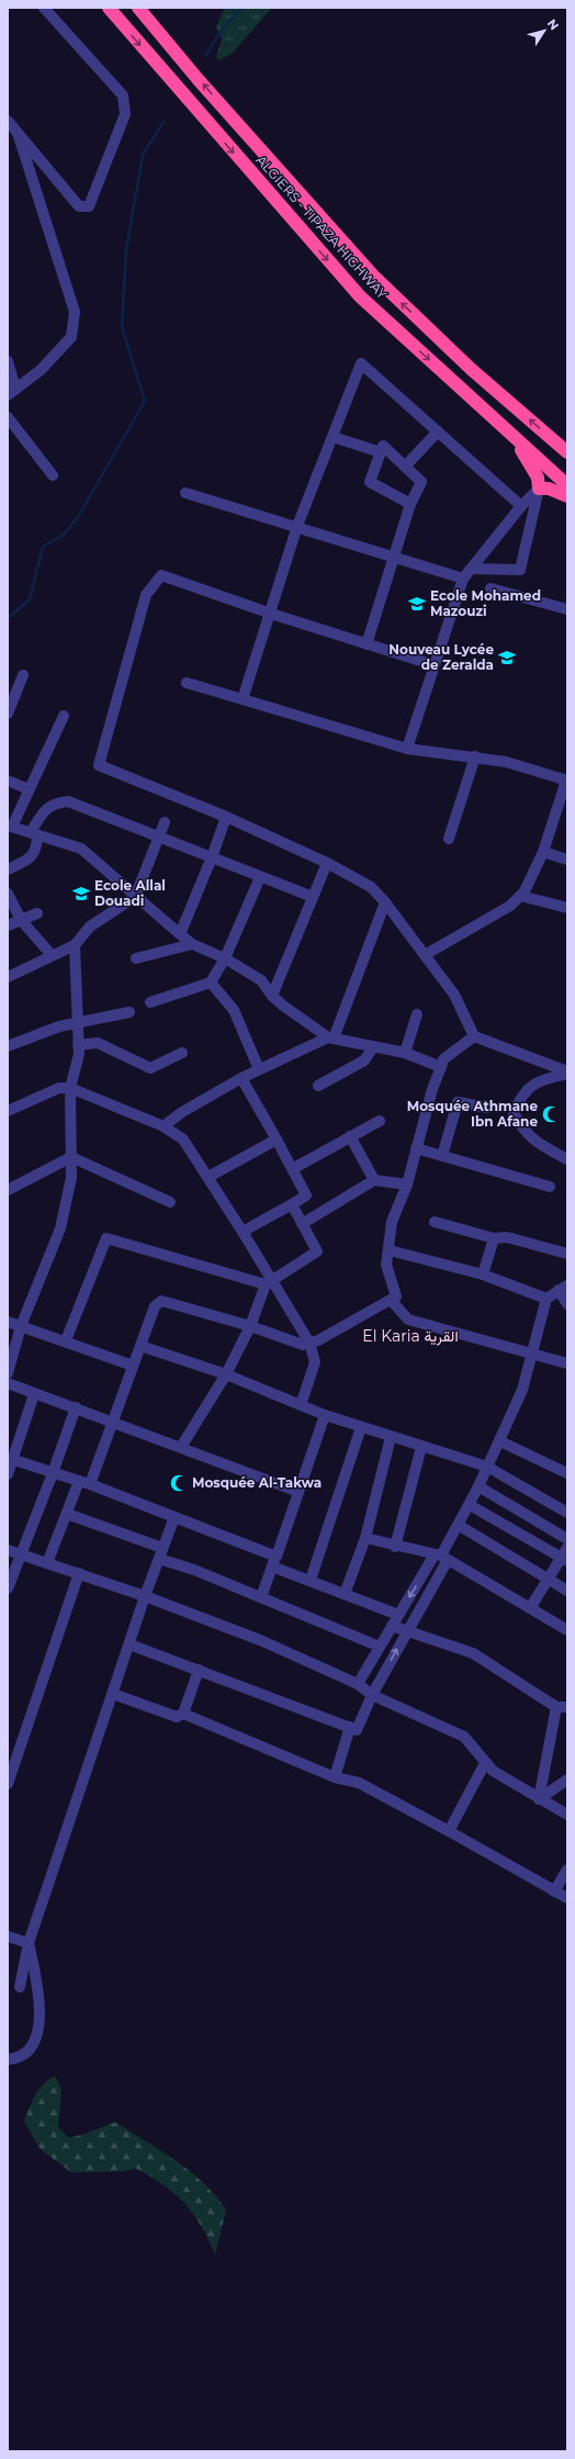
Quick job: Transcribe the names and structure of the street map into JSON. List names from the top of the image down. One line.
{"streets":{"highway":["ALGIERS - TIPAZA HIGHWAY"]},"districts":["El Karia القرية"],"places":{"school or university":["Ecole Mohamed Mazouzi","Nouveau Lycée de Zeralda","Ecole Allal Douadi"],"mosque":["Mosquée Athmane Ibn Afane","Mosquée Al-Takwa"]},"north":"top right"}
